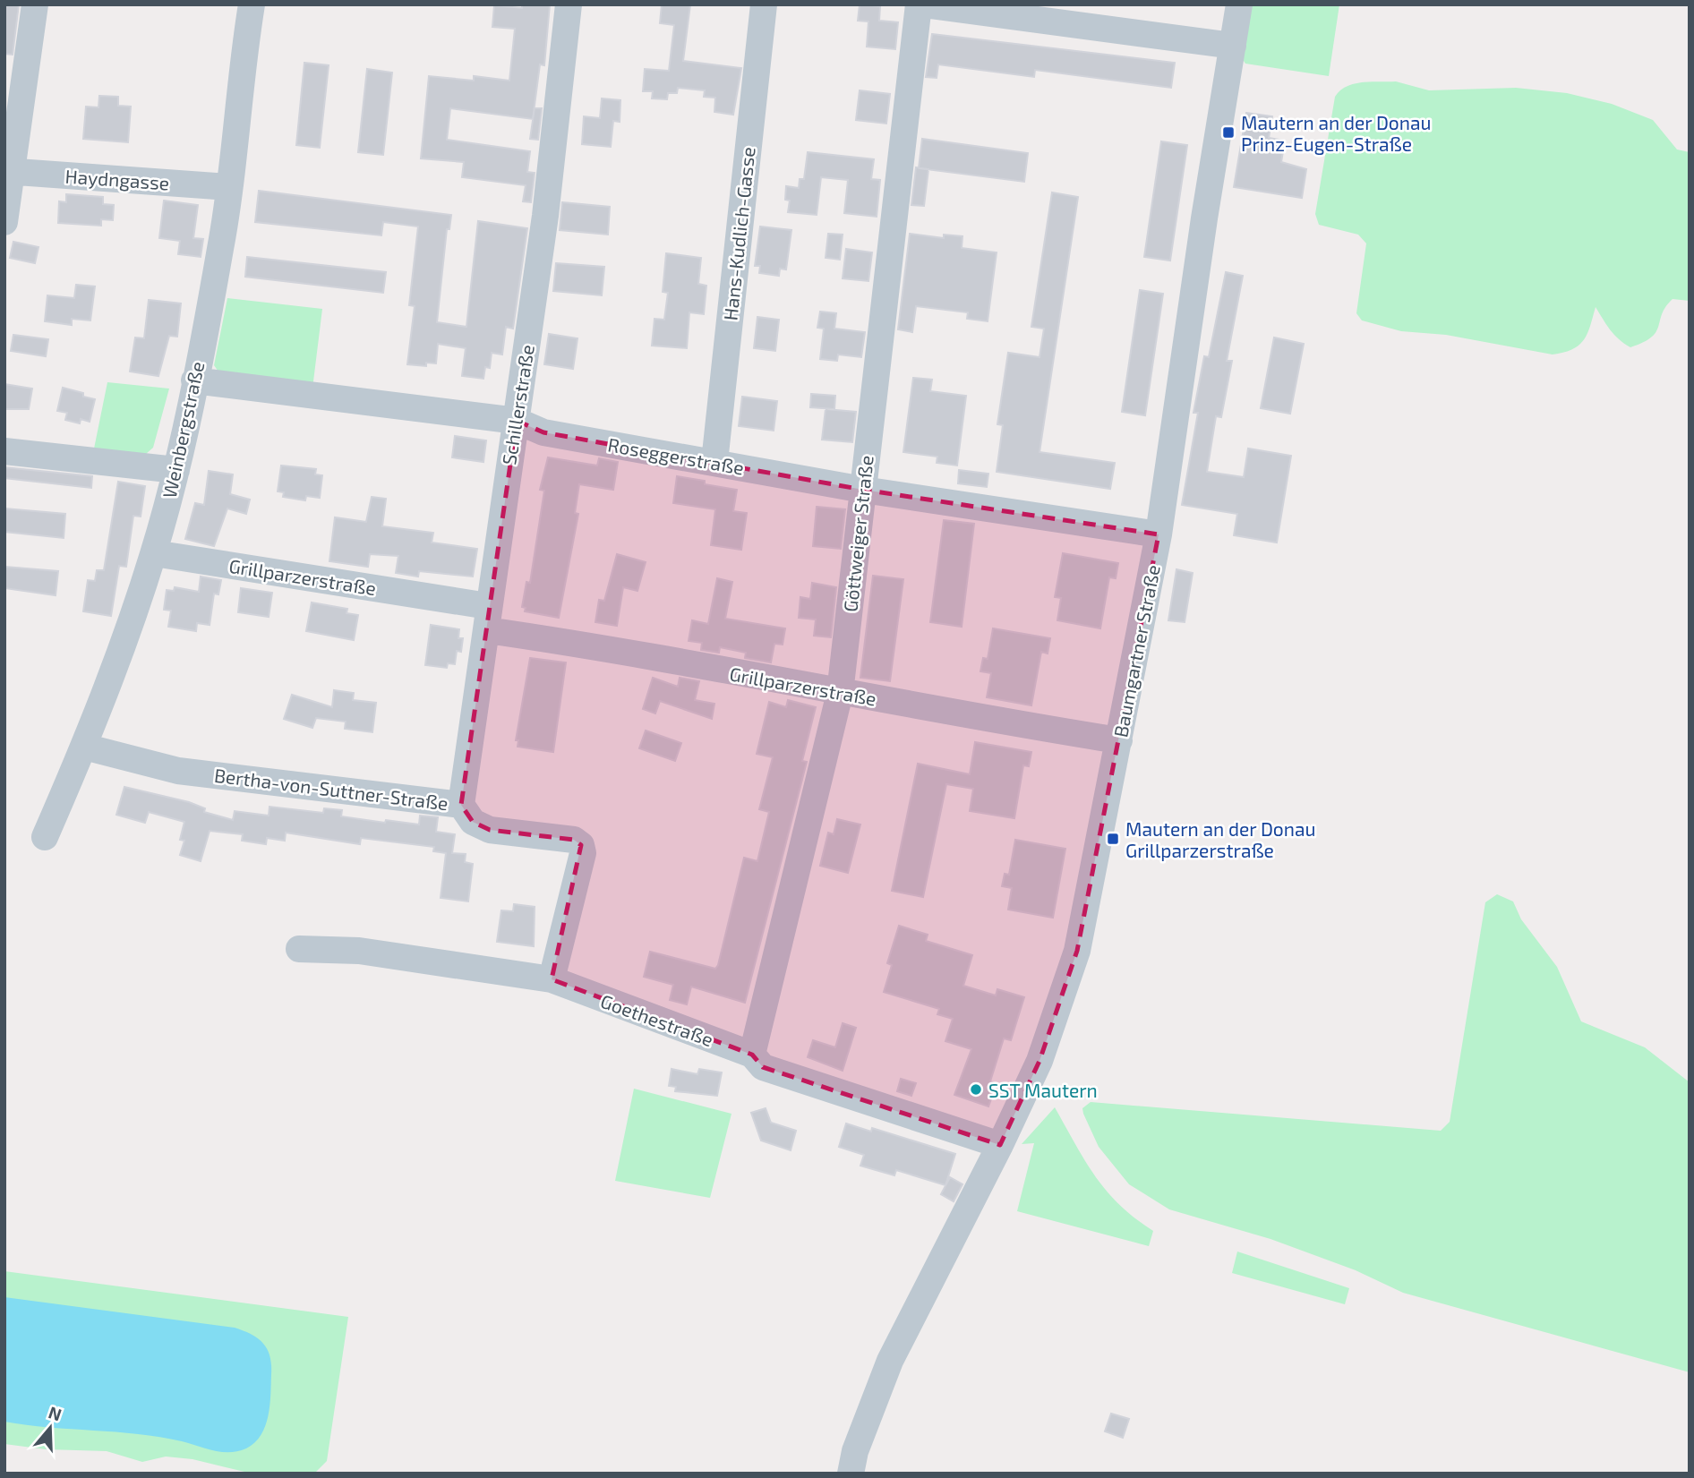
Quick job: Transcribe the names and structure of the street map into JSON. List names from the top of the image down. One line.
{"streets":{"street":["Haydngasse","Hans-Kudlich-Gasse","Schillerstraße","Weinbergstraße","Roseggerstraße","Göttweiger Straße","Grillparzerstraße","Baumgartner Straße","Bertha-von-Suttner-Straße","Goethestraße"]},"crossings":[["Haydngasse","Weinbergstraße"],["Hans-Kudlich-Gasse","Roseggerstraße"],["Schillerstraße","Roseggerstraße"],["Schillerstraße","Grillparzerstraße"],["Schillerstraße","Bertha-von-Suttner-Straße"],["Weinbergstraße","Roseggerstraße"],["Weinbergstraße","Grillparzerstraße"],["Weinbergstraße","Bertha-von-Suttner-Straße"],["Roseggerstraße","Göttweiger Straße"],["Roseggerstraße","Baumgartner Straße"],["Göttweiger Straße","Grillparzerstraße"],["Göttweiger Straße","Goethestraße"],["Grillparzerstraße","Baumgartner Straße"],["Baumgartner Straße","Goethestraße"],["Bertha-von-Suttner-Straße","Goethestraße"]],"places":{"transit":["Mautern an der Donau Prinz-Eugen-Straße","Mautern an der Donau Grillparzerstraße"],"other":["SST Mautern"]},"north":"top"}
